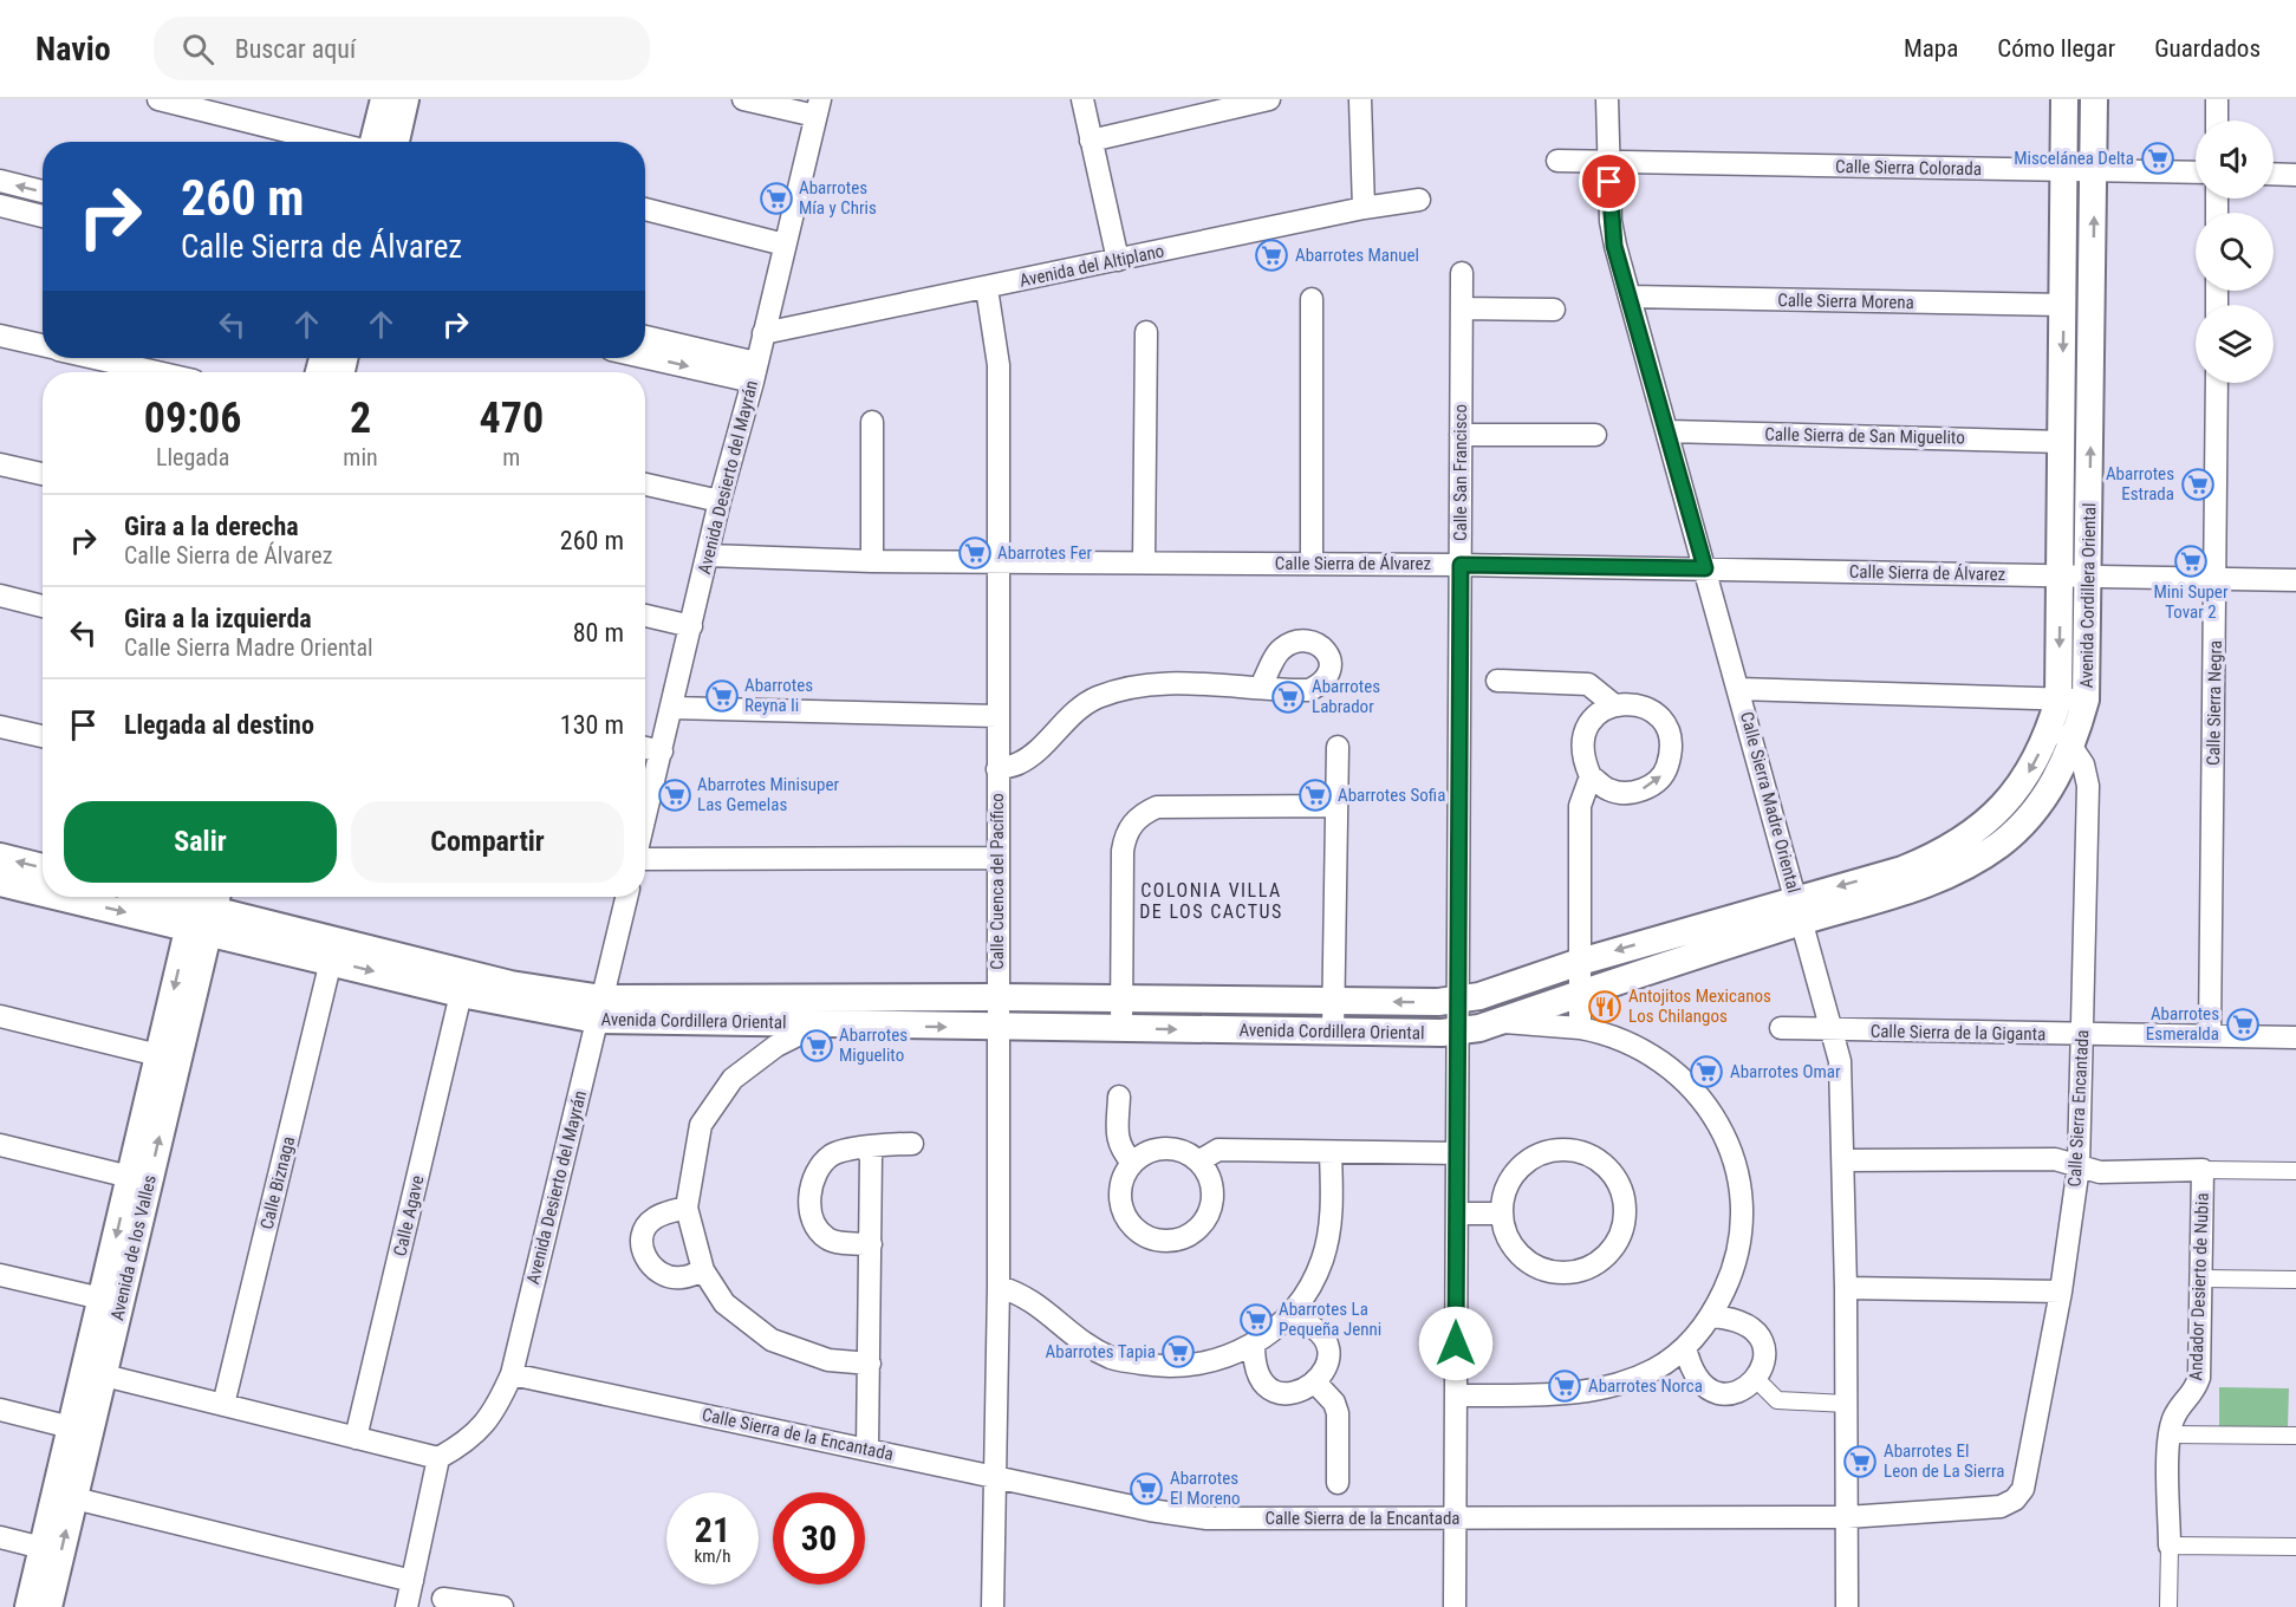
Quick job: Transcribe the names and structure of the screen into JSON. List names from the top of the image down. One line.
{"streets":{"street":["Calle Sierra Colorada","Avenida del Altiplano","Calle Sierra Morena","Calle Sierra de San Miguelito","Calle San Francisco","Avenida Desierto del Mayrán","Calle Sierra de Álvarez","Avenida Cordillera Oriental","Calle Sierra Negra","Calle Sierra Madre Oriental","Calle Cuenca del Pacífico","Calle Sierra de la Giganta","Calle Sierra Encantada","Calle Biznaga","Calle Agave","Avenida de los Valles","Andador Desierto de Nubia","Calle Sierra de la Encantada"]},"crossings":[["Calle Sierra Colorada","Avenida Cordillera Oriental"],["Calle Sierra Colorada","Calle Sierra Madre Oriental"],["Avenida del Altiplano","Avenida Desierto del Mayrán"],["Avenida del Altiplano","Calle Cuenca del Pacífico"],["Calle Sierra Morena","Avenida Cordillera Oriental"],["Calle Sierra Morena","Calle Sierra Madre Oriental"],["Calle Sierra de San Miguelito","Avenida Cordillera Oriental"],["Calle Sierra de San Miguelito","Calle Sierra Madre Oriental"],["Calle San Francisco","Calle Sierra de Álvarez"],["Calle San Francisco","Avenida Cordillera Oriental"],["Calle San Francisco","Calle Sierra de la Encantada"],["Avenida Desierto del Mayrán","Calle Sierra de Álvarez"],["Avenida Desierto del Mayrán","Avenida Cordillera Oriental"],["Avenida Desierto del Mayrán","Calle Sierra de la Encantada"],["Calle Sierra de Álvarez","Avenida Cordillera Oriental"],["Calle Sierra de Álvarez","Calle Sierra Negra"],["Calle Sierra de Álvarez","Calle Sierra Madre Oriental"],["Calle Sierra de Álvarez","Calle Cuenca del Pacífico"],["Avenida Cordillera Oriental","Calle Sierra Madre Oriental"],["Avenida Cordillera Oriental","Calle Cuenca del Pacífico"],["Avenida Cordillera Oriental","Calle Sierra Encantada"],["Avenida Cordillera Oriental","Calle Biznaga"],["Avenida Cordillera Oriental","Calle Agave"],["Avenida Cordillera Oriental","Avenida de los Valles"],["Calle Sierra Negra","Calle Sierra de la Giganta"],["Calle Sierra Madre Oriental","Calle Sierra de la Giganta"],["Calle Sierra Madre Oriental","Andador Desierto de Nubia"],["Calle Sierra Madre Oriental","Calle Sierra de la Encantada"],["Calle Cuenca del Pacífico","Calle Sierra de la Encantada"],["Calle Sierra de la Giganta","Calle Sierra Encantada"],["Calle Sierra Encantada","Andador Desierto de Nubia"],["Calle Sierra Encantada","Calle Sierra de la Encantada"]],"districts":["COLONIA VILLA DE LOS CACTUS"],"places":{"supermarket":["Miscelánea Delta","Abarrotes Mía y Chris","Abarrotes Manuel","Abarrotes Estrada","Abarrotes Fer","Mini Super Tovar 2","Abarrotes Reyna Ii","Abarrotes Labrador","Abarrotes Minisuper Las Gemelas","Abarrotes Sofia","Abarrotes Esmeralda","Abarrotes Miguelito","Abarrotes Omar","Abarrotes La Pequeña Jenni","Abarrotes Tapia","Abarrotes Norca","Abarrotes El Leon de La Sierra","Abarrotes El Moreno"],"restaurant":["Antojitos Mexicanos Los Chilangos"]},"page":{"header":"Navio","search":"Buscar aquí","nav":["Mapa","Cómo llegar","Guardados"],"turn":["260 m","Calle Sierra de Álvarez"],"eta":["09:06","Llegada","2","min","470","m"],"list":[{"name":"Gira a la derecha","note":"Calle Sierra de Álvarez","value":"260 m"},{"name":"Gira a la izquierda","note":"Calle Sierra Madre Oriental","value":"80 m"},{"name":"Llegada al destino","value":"130 m"}],"buttons":["Salir","Compartir"],"speed":"21 km/h","limit":"30"}}
